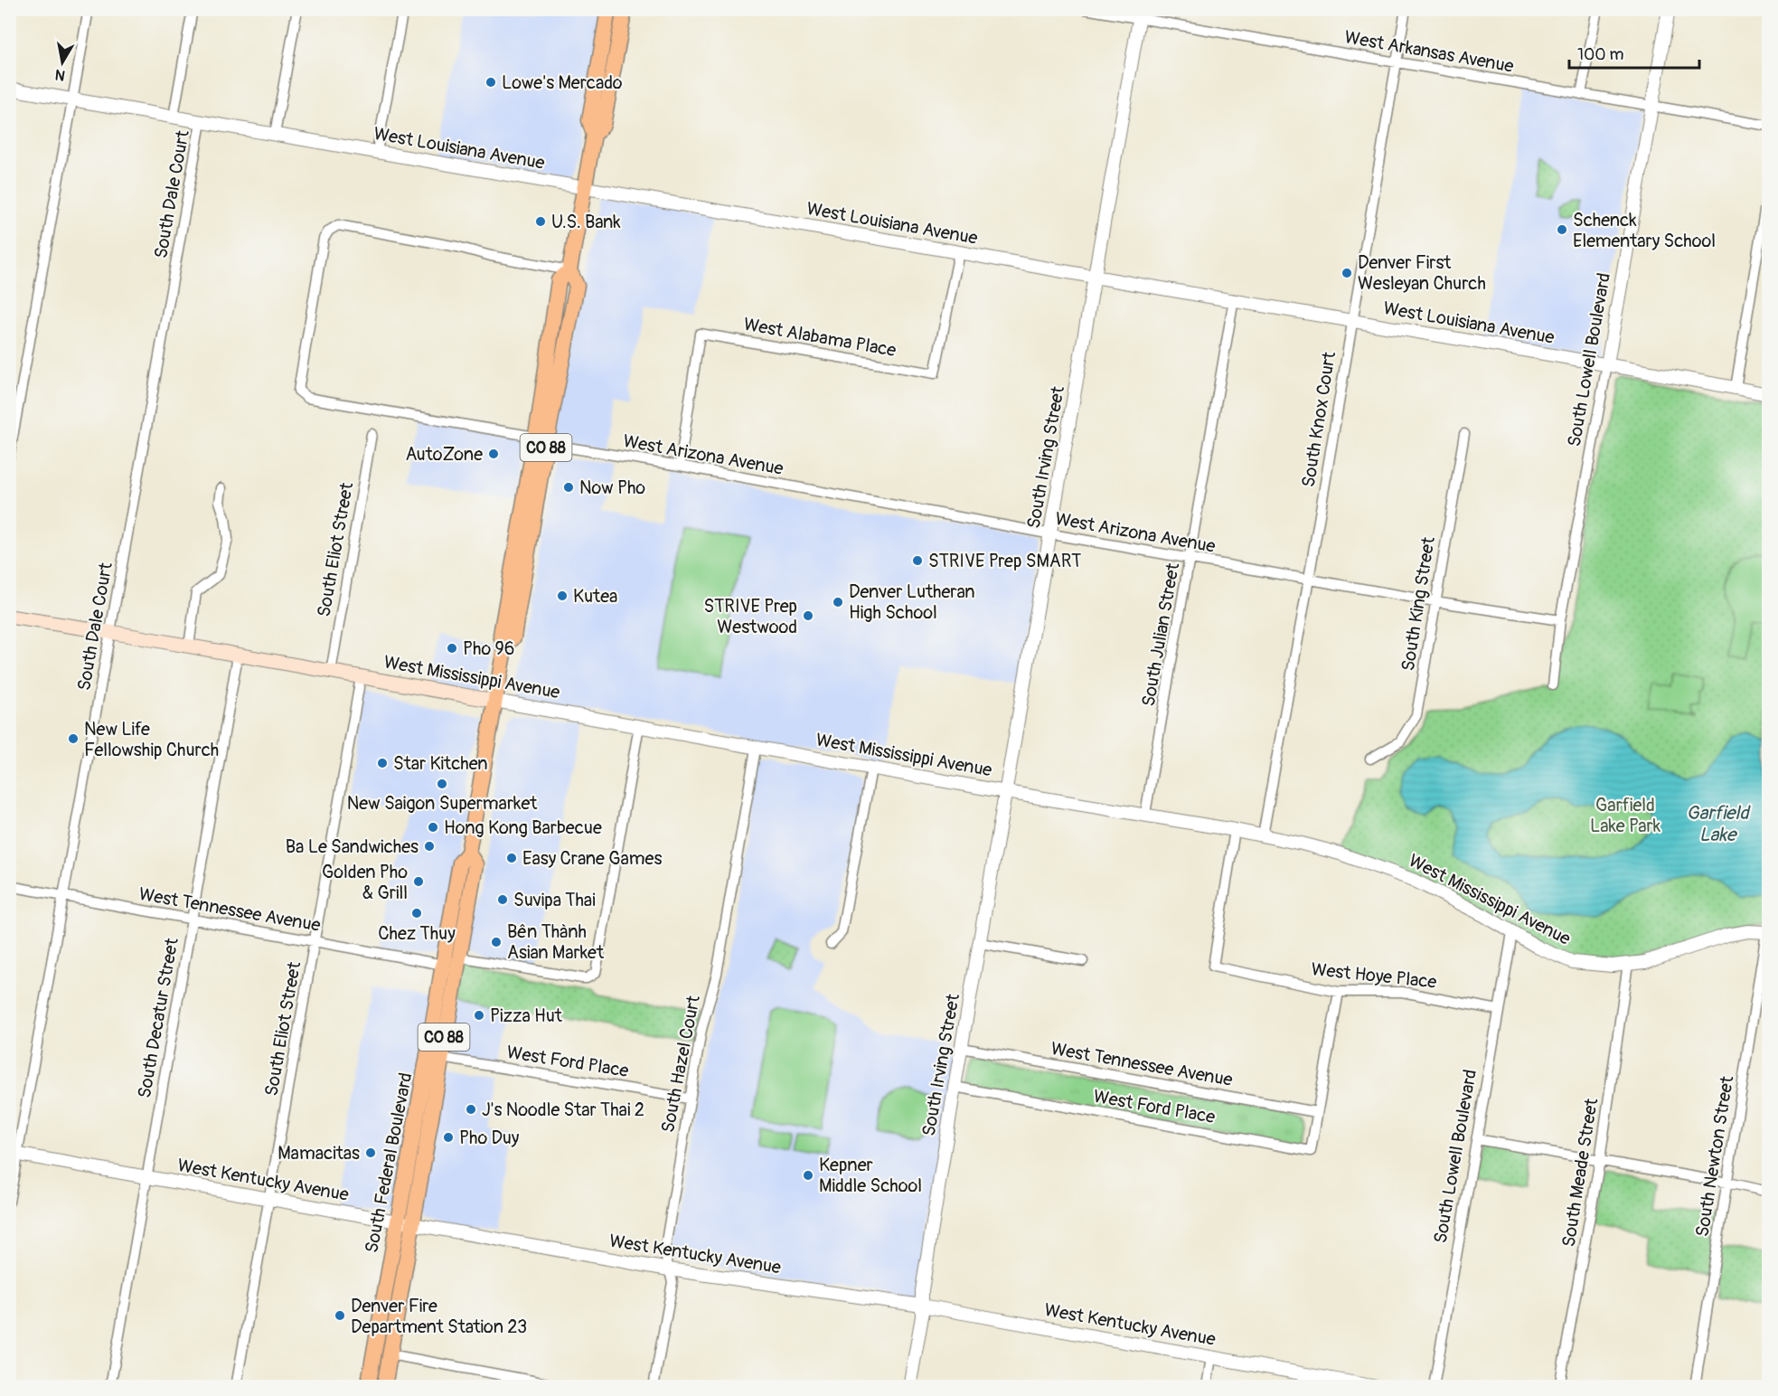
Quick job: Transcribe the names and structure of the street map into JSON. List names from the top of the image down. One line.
{"streets":{"main road":["CO 88","West Mississippi Avenue","South Federal Boulevard"],"street":["West Arkansas Avenue","West Louisiana Avenue","South Dale Court","West Alabama Place","South Lowell Boulevard","South Knox Court","West Arizona Avenue","South Irving Street","South Eliot Street","South King Street","South Julian Street","West Tennessee Avenue","West Hoye Place","South Decatur Street","West Ford Place","South Hazel Court","South Newton Street","South Meade Street","West Kentucky Avenue"]},"crossings":[["West Arkansas Avenue","South Lowell Boulevard"],["West Arkansas Avenue","South Knox Court"],["West Arkansas Avenue","South Irving Street"],["West Louisiana Avenue","South Dale Court"],["West Louisiana Avenue","West Alabama Place"],["West Louisiana Avenue","South Lowell Boulevard"],["West Louisiana Avenue","South Knox Court"],["West Louisiana Avenue","South Irving Street"],["West Louisiana Avenue","South Julian Street"],["West Louisiana Avenue","South Federal Boulevard"],["South Dale Court","West Mississippi Avenue"],["South Dale Court","West Tennessee Avenue"],["South Dale Court","West Kentucky Avenue"],["West Alabama Place","West Arizona Avenue"],["South Lowell Boulevard","West Arizona Avenue"],["South Lowell Boulevard","West Mississippi Avenue"],["South Lowell Boulevard","West Hoye Place"],["South Knox Court","West Arizona Avenue"],["South Knox Court","West Mississippi Avenue"],["West Arizona Avenue","South Irving Street"],["West Arizona Avenue","South King Street"],["West Arizona Avenue","South Julian Street"],["West Arizona Avenue","South Federal Boulevard"],["South Irving Street","West Mississippi Avenue"],["South Irving Street","West Tennessee Avenue"],["South Irving Street","West Ford Place"],["South Irving Street","West Kentucky Avenue"],["South Eliot Street","West Mississippi Avenue"],["South Eliot Street","West Tennessee Avenue"],["South Eliot Street","West Kentucky Avenue"],["South Julian Street","West Mississippi Avenue"],["West Mississippi Avenue","West Hoye Place"],["West Mississippi Avenue","South Decatur Street"],["West Mississippi Avenue","South Hazel Court"],["West Mississippi Avenue","South Newton Street"],["West Mississippi Avenue","South Federal Boulevard"],["West Mississippi Avenue","South Meade Street"],["West Tennessee Avenue","South Decatur Street"],["West Tennessee Avenue","West Ford Place"],["West Tennessee Avenue","South Federal Boulevard"],["South Decatur Street","West Kentucky Avenue"],["West Ford Place","South Hazel Court"],["West Ford Place","South Federal Boulevard"],["South Hazel Court","West Kentucky Avenue"],["South Federal Boulevard","West Kentucky Avenue"]],"water":["Garfield Lake"],"parks":["Garfield Lake Park"],"places":["Lowe's Mercado","U.S. Bank","Schenck Elementary School","Denver First Wesleyan Church","AutoZone","Now Pho","STRIVE Prep SMART","Kutea","Denver Lutheran High School","STRIVE Prep Westwood","Pho 96","New Life Fellowship Church","Star Kitchen","New Saigon Supermarket","Hong Kong Barbecue","Ba Le Sandwiches","Easy Crane Games","Golden Pho & Grill","Suvipa Thai","Chez Thuy","Bên Thành Asian Market","Pizza Hut","J's Noodle Star Thai 2","Pho Duy","Mamacitas","Kepner Middle School","Denver Fire Department Station 23"],"scale_bar":"100 m","north":"bottom"}
